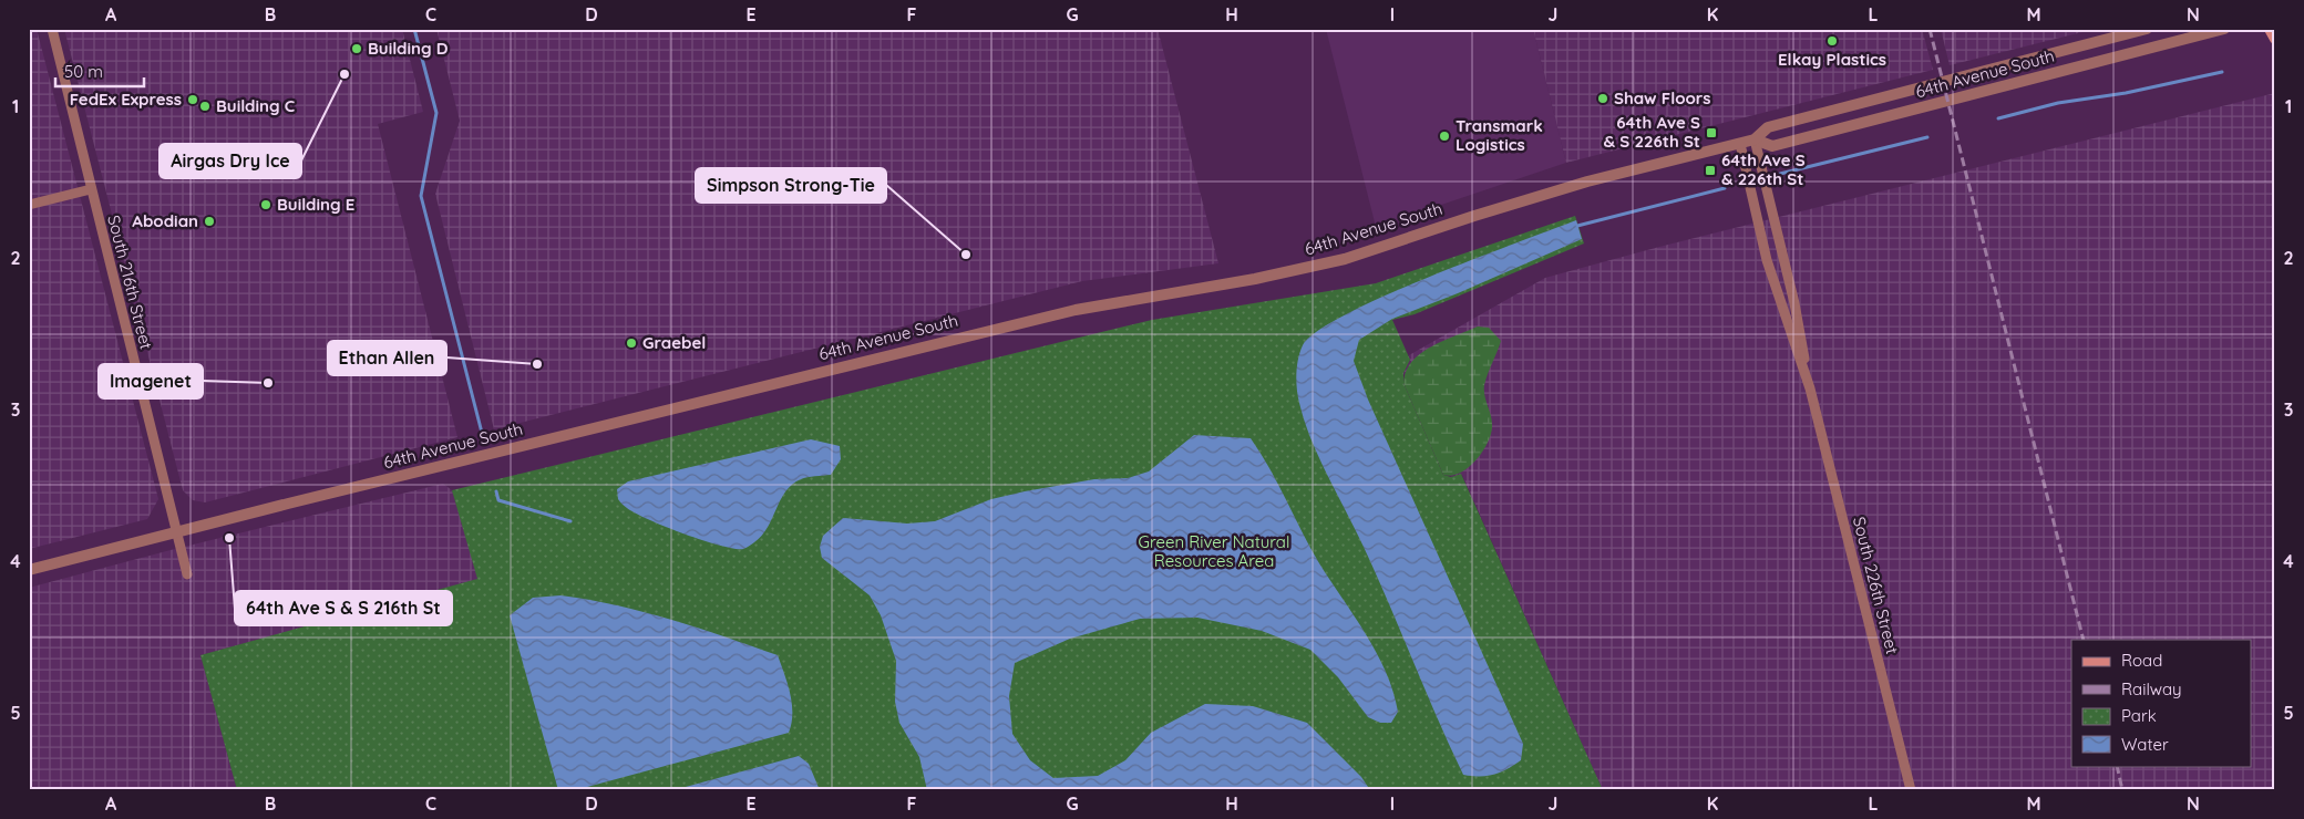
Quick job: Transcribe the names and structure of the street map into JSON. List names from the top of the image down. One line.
{"streets":{"street":["64th Avenue South","South 216th Street","South 226th Street"]},"crossings":[["64th Avenue South","South 216th Street"],["64th Avenue South","South 226th Street"]],"parks":["Green River Natural Resources Area"],"places":{"other":["Elkay Plastics","Building D","Airgas Dry Ice","Shaw Floors","FedEx Express","Building C","Transmark Logistics","Building E","Abodian","Simpson Strong-Tie","Graebel","Ethan Allen","Imagenet","64th Ave S & S 216th St"],"transit":["64th Ave S & S 226th St","64th Ave S & 226th St"]},"legend":["Road","Railway","Park","Water"],"scale_bar":"50 m","grid":{"columns":["A","B","C","D","E","F","G","H","I","J","K","L","M","N"],"rows":["1","2","3","4","5"]}}
